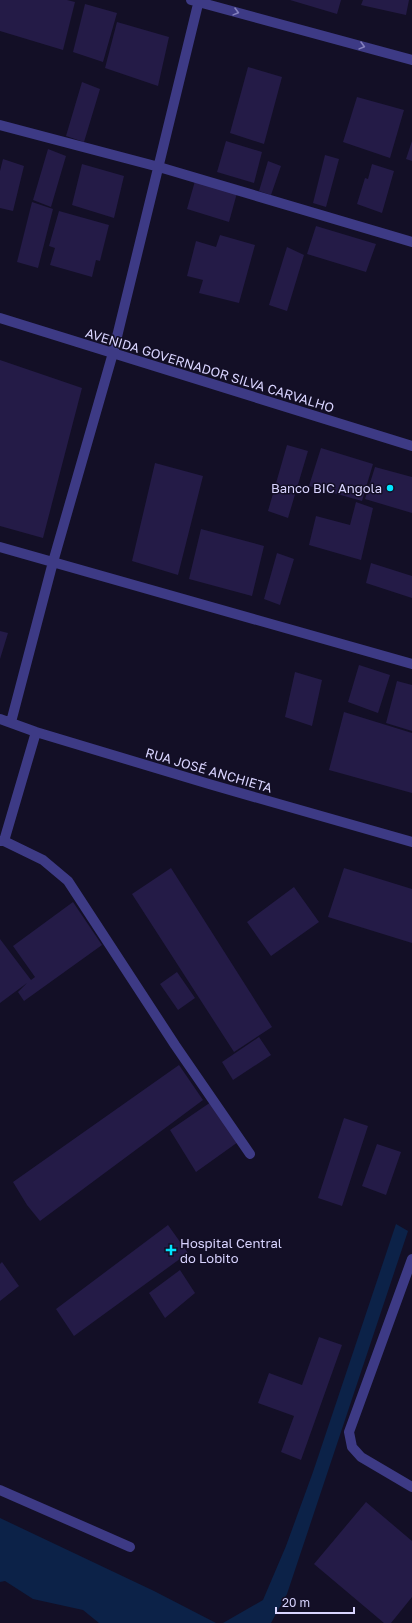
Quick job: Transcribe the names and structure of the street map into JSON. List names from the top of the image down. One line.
{"streets":{"street":["AVENIDA GOVERNADOR SILVA CARVALHO","RUA JOSÉ ANCHIETA"]},"places":{"other":["Banco BIC Angola"],"health":["Hospital Central do Lobito"]},"scale_bar":"20 m"}
